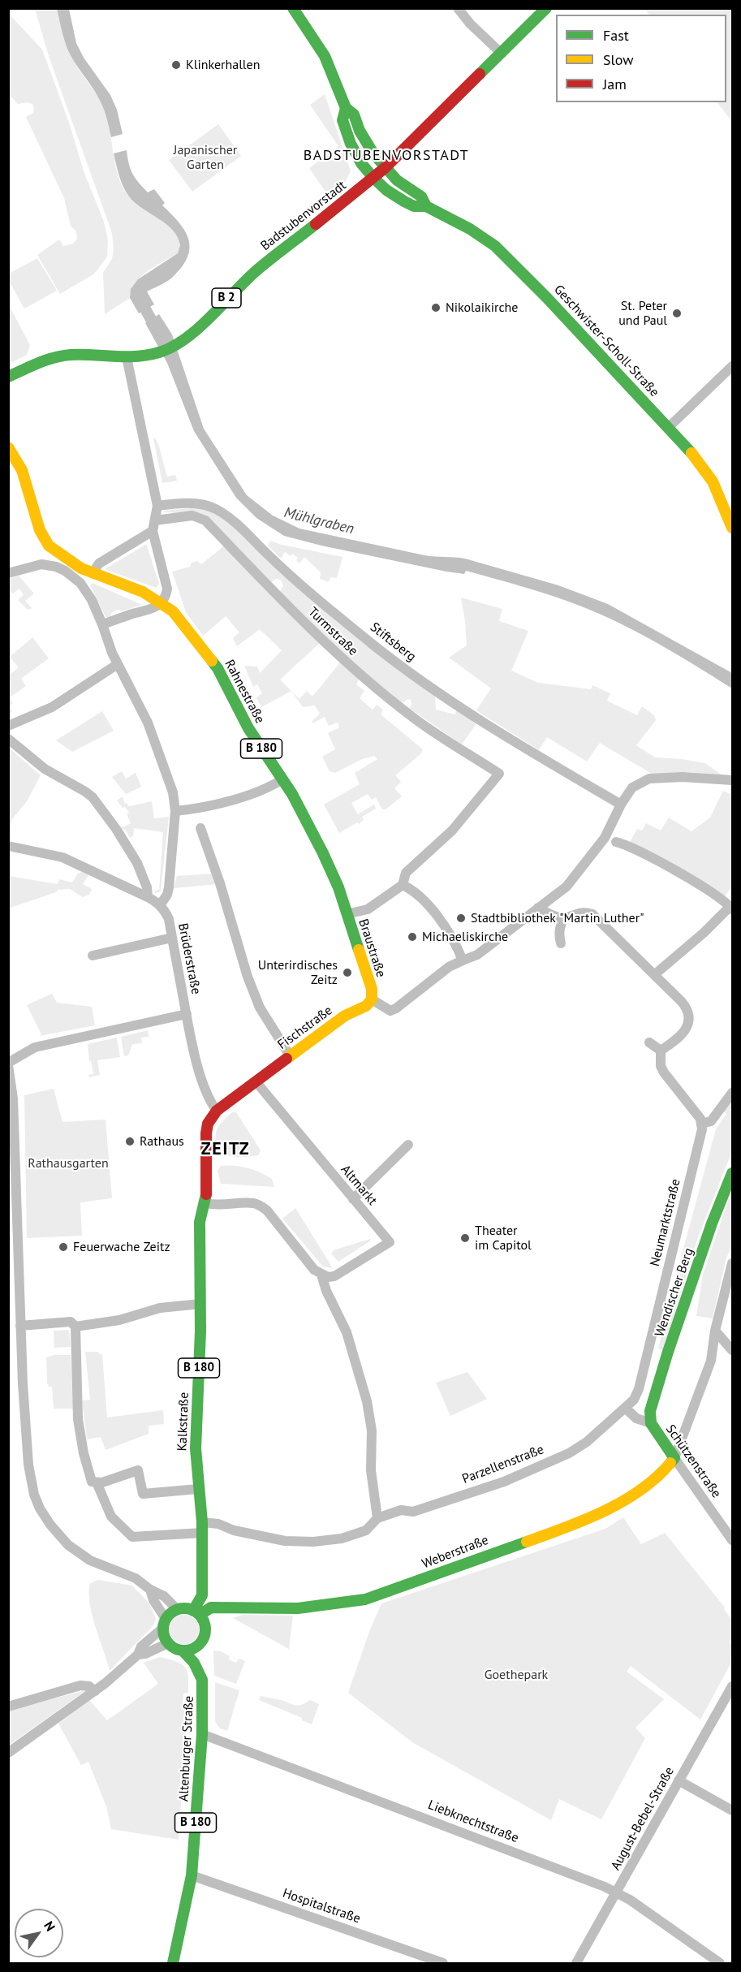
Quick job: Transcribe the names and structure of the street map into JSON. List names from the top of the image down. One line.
{"streets":{"main road":["Badstubenvorstadt","B 2","Geschwister-Scholl-Straße","Rahnestraße","B 180","Braustraße","Fischstraße","Wendischer Berg","Kalkstraße","Schützenstraße","Weberstraße","Altenburger Straße"],"street":["Turmstraße","Stiftsberg","Brüderstraße","Altmarkt","Neumarktstraße","Parzellenstraße","August-Bebel-Straße","Liebknechtstraße","Hospitalstraße"]},"crossings":[["Badstubenvorstadt","B 2"],["Badstubenvorstadt","Geschwister-Scholl-Straße"],["Rahnestraße","B 180"],["Rahnestraße","Braustraße"],["B 180","Brüderstraße"],["B 180","Kalkstraße"],["Braustraße","Fischstraße"],["Fischstraße","Altmarkt"],["Neumarktstraße","Schützenstraße"],["Neumarktstraße","Parzellenstraße"],["Wendischer Berg","Schützenstraße"],["Kalkstraße","Parzellenstraße"],["Kalkstraße","Weberstraße"],["Kalkstraße","Altenburger Straße"],["Schützenstraße","Parzellenstraße"],["Schützenstraße","Weberstraße"],["Weberstraße","Altenburger Straße"],["Altenburger Straße","Liebknechtstraße"],["Altenburger Straße","Hospitalstraße"],["August-Bebel-Straße","Liebknechtstraße"]],"districts":["BADSTUBENVORSTADT","ZEITZ"],"water":["Mühlgraben"],"parks":["Japanischer Garten","Rathausgarten","Goethepark"],"places":["Klinkerhallen","Nikolaikirche","St. Peter und Paul","Stadtbibliothek \"Martin Luther\"","Michaeliskirche","Unterirdisches Zeitz","Rathaus","Theater im Capitol","Feuerwache Zeitz"],"legend":["Fast","Slow","Jam"],"north":"top right"}
